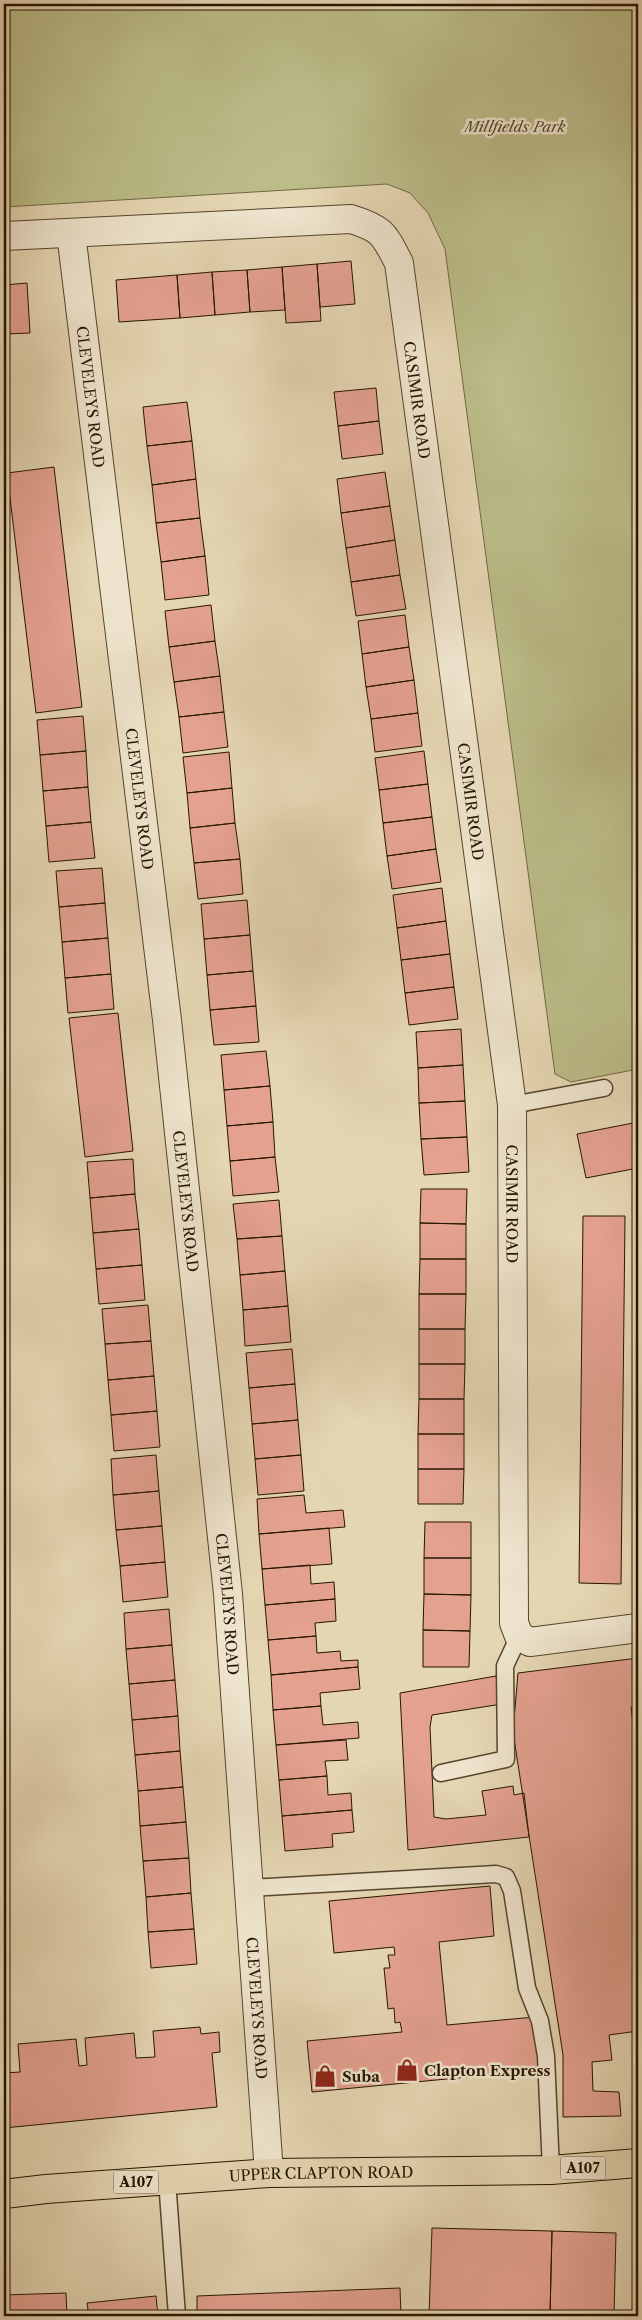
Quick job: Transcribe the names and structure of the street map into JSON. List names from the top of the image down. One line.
{"streets":{"highway":["A107","UPPER CLAPTON ROAD"],"street":["CLEVELEYS ROAD","CASIMIR ROAD"]},"crossings":[["CLEVELEYS ROAD","CASIMIR ROAD"],["CLEVELEYS ROAD","UPPER CLAPTON ROAD"]],"parks":["Millfields Park"],"places":{"shop":["Clapton Express","Suba"]}}
